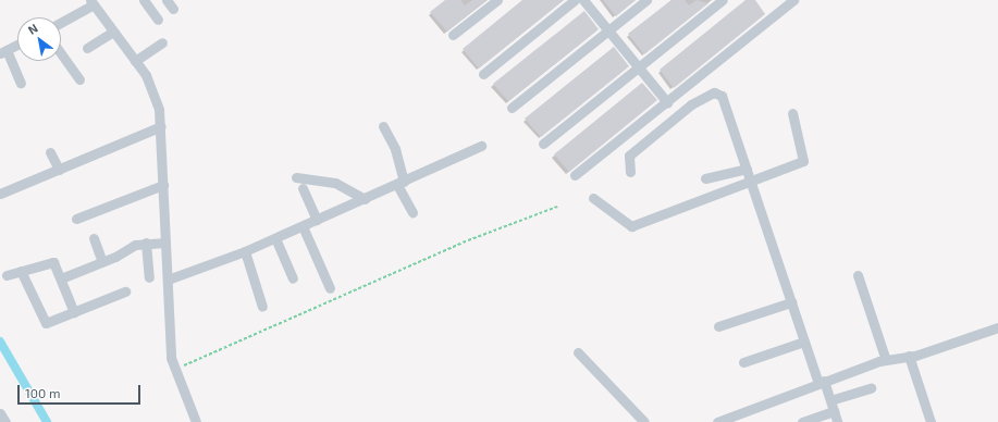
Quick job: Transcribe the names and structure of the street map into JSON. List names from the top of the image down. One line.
{"scale_bar":"100 m","north":"top left"}
